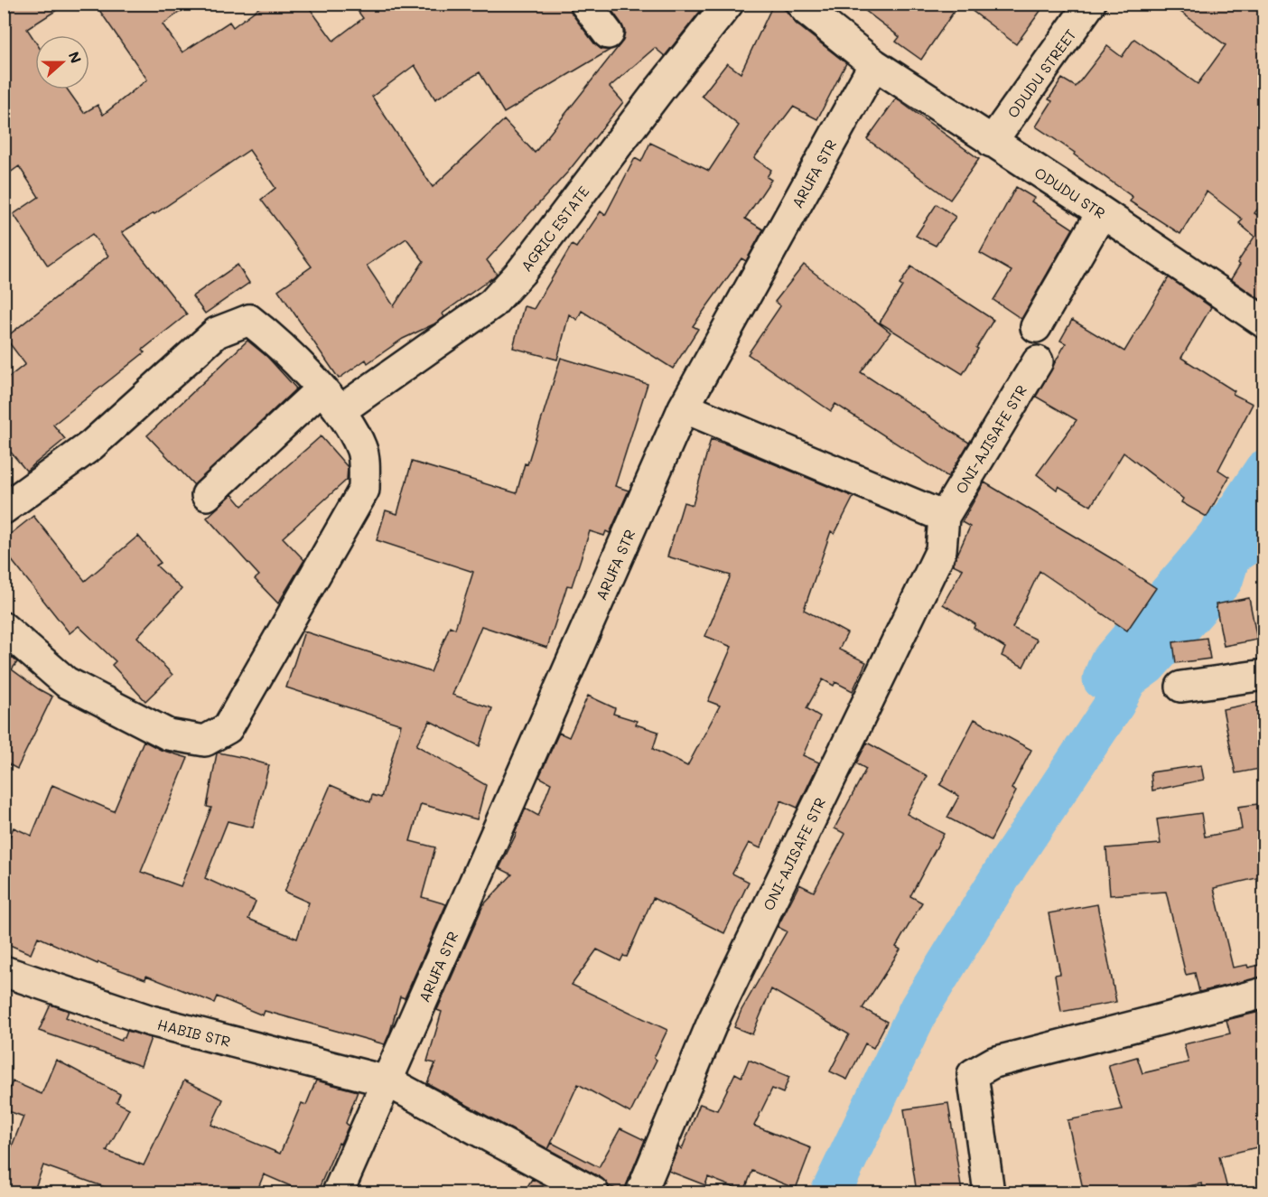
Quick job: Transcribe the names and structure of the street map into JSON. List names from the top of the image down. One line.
{"streets":{"street":["ODUDU STREET","ARUFA STR","ODUDU STR","AGRIC ESTATE","ONI-AJISAFE STR","HABIB STR"]},"crossings":[["ODUDU STREET","ODUDU STR"],["ARUFA STR","ODUDU STR"],["ARUFA STR","HABIB STR"]],"north":"right"}
